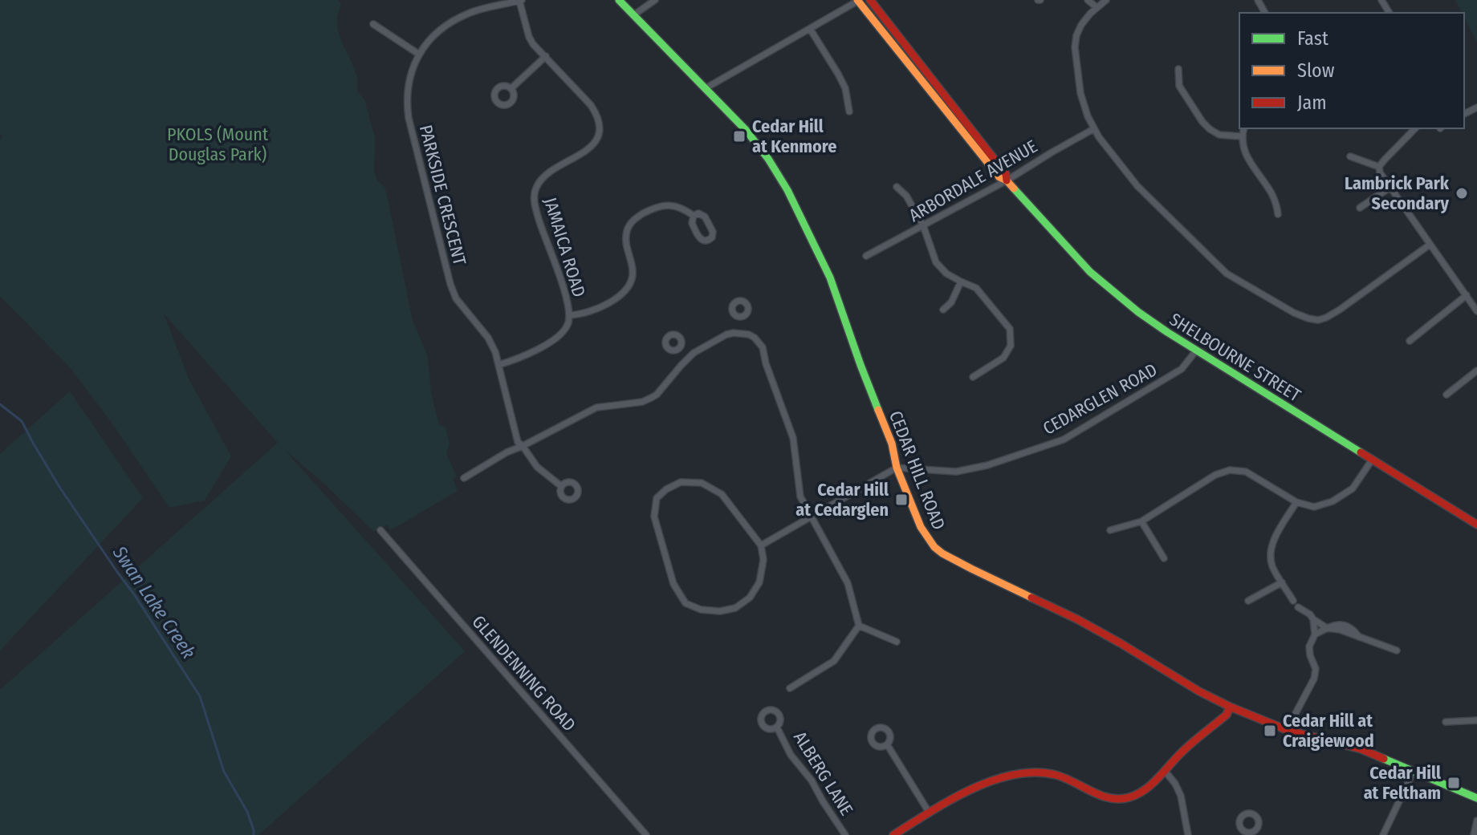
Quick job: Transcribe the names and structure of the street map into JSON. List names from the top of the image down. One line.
{"streets":{"street":["ARBORDALE AVENUE","PARKSIDE CRESCENT","JAMAICA ROAD","SHELBOURNE STREET","CEDARGLEN ROAD","CEDAR HILL ROAD","GLENDENNING ROAD","ALBERG LANE"]},"crossings":[["ARBORDALE AVENUE","SHELBOURNE STREET"],["PARKSIDE CRESCENT","JAMAICA ROAD"],["SHELBOURNE STREET","CEDARGLEN ROAD"],["CEDARGLEN ROAD","CEDAR HILL ROAD"]],"water":["Swan Lake Creek"],"parks":["PKOLS (Mount Douglas Park)"],"places":{"transit":["Cedar Hill at Kenmore","Cedar Hill at Cedarglen","Cedar Hill at Craigiewood","Cedar Hill at Feltham"],"other":["Lambrick Park Secondary"]},"legend":["Fast","Slow","Jam"]}
